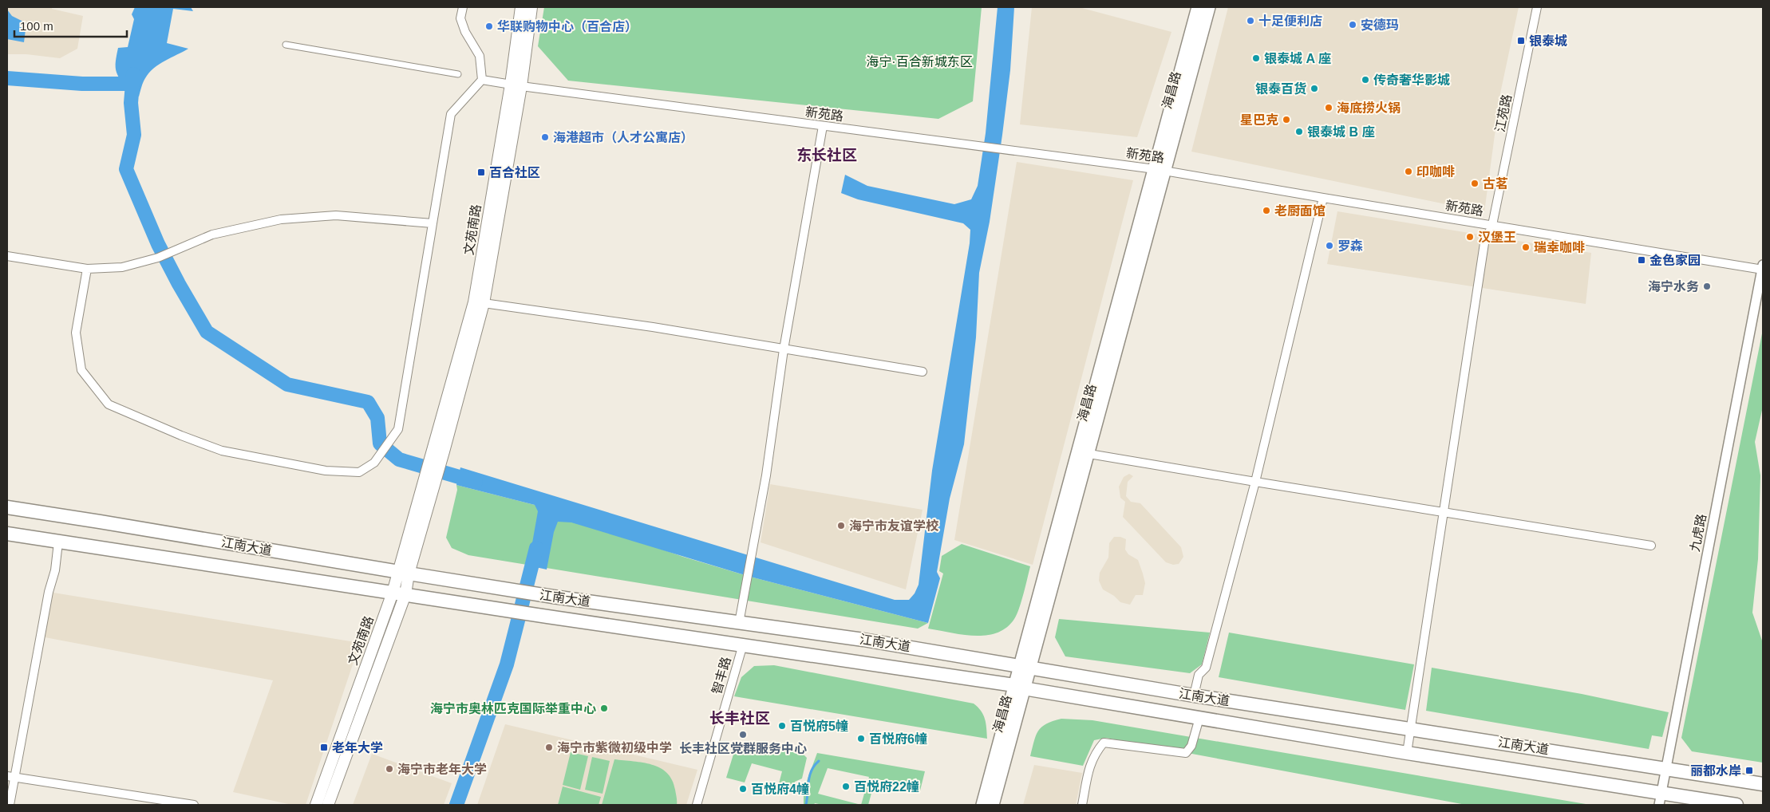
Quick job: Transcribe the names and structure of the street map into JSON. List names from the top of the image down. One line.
{"streets":{"highway":["江南大道"],"main road":["海昌路","文苑南路"],"street":["江苑路","新苑路","九虎路","智丰路"]},"crossings":[["海昌路","新苑路"],["海昌路","江南大道"],["江苑路","新苑路"],["江苑路","江南大道"],["新苑路","文苑南路"],["新苑路","九虎路"],["文苑南路","江南大道"],["九虎路","江南大道"],["江南大道","智丰路"]],"districts":["东长社区","长丰社区"],"parks":["海宁·百合新城东区"],"places":{"other":["十足便利店","安德玛","华联购物中心（百合店）","银泰城 A 座","传奇奢华影城","银泰百货","海底捞火锅","星巴克","银泰城 B 座","海港超市（人才公寓店）","印咖啡","古茗","老厨面馆","汉堡王","罗森","瑞幸咖啡","海宁水务","海宁市友谊学校","海宁市奥林匹克国际举重中心","百悦府5幢","长丰社区党群服务中心","百悦府6幢","海宁市紫微初级中学","海宁市老年大学","百悦府22幢","百悦府4幢"],"transit":["银泰城","百合社区","金色家园","老年大学","丽都水岸"]},"scale_bar":"100 m"}
